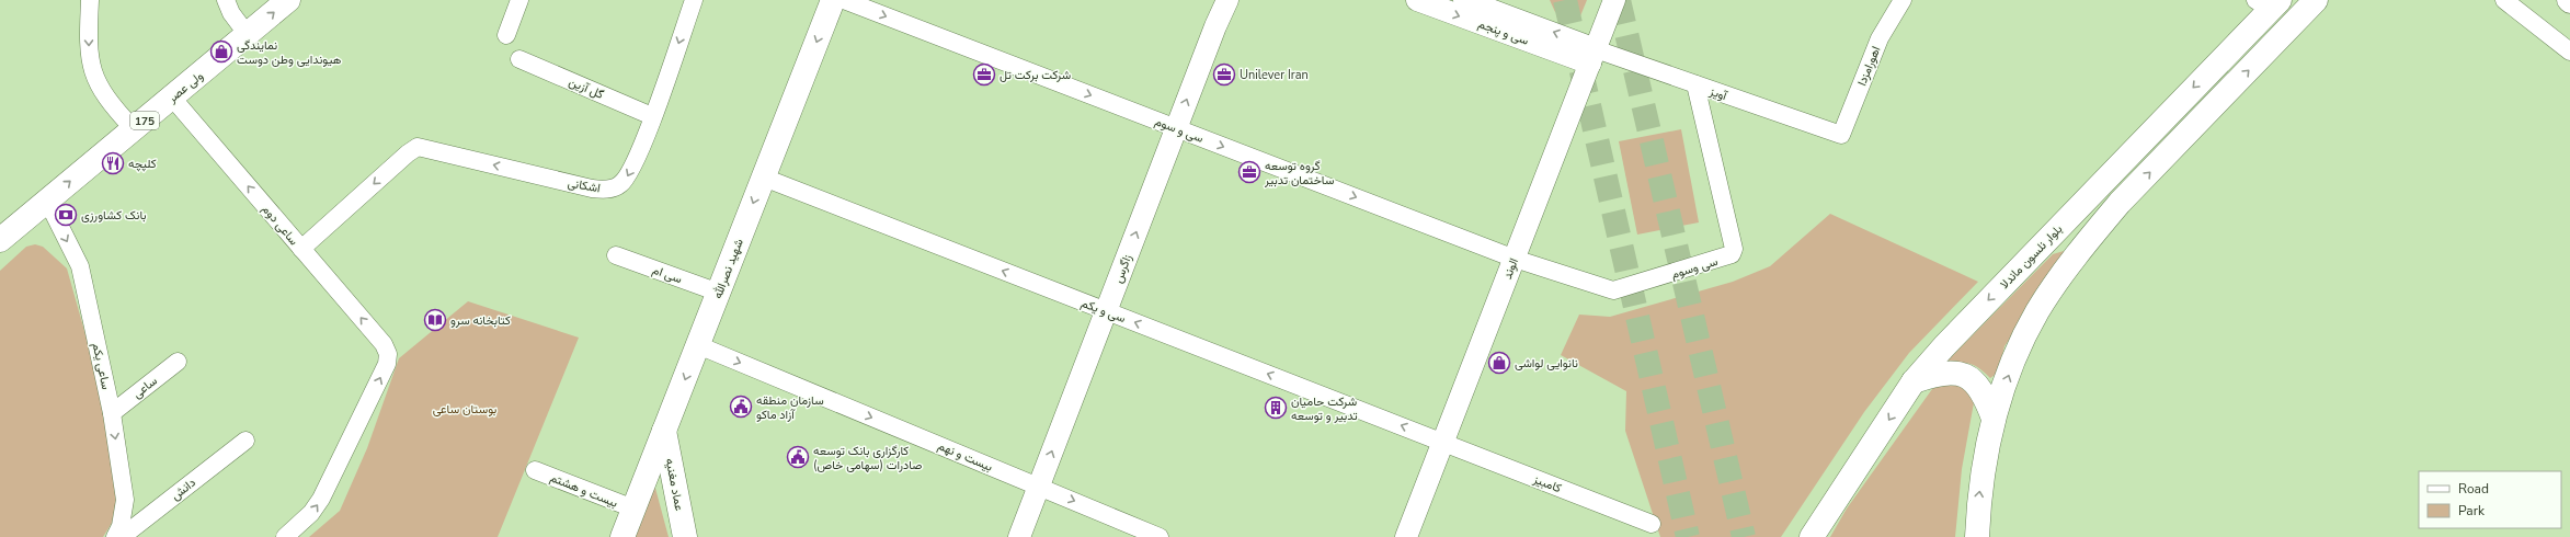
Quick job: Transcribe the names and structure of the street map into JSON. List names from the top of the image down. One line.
{"streets":{"main road":["ولی عصر","175","بلوار نلسون ماندلا","شهید نصرالله","عماد مغنیه"],"street":["سی و پنجم","اهورامزدا","گل آزین","آویز","سی و سوم","اشکانی","ساعی دوم","سی وسوم","زاگرس","الوند","سی ام","سی و یکم","ساعی یکم","ساعی","بیست و نهم","کامبیز","دانش","بیست و هشتم"]},"crossings":[["سی و پنجم","آویز"],["سی و پنجم","الوند"],["اهورامزدا","آویز"],["ولی عصر","ساعی دوم"],["ولی عصر","ساعی یکم"],["گل آزین","اشکانی"],["آویز","سی وسوم"],["آویز","الوند"],["سی و سوم","سی وسوم"],["سی و سوم","شهید نصرالله"],["سی و سوم","زاگرس"],["سی و سوم","الوند"],["اشکانی","ساعی دوم"],["سی وسوم","الوند"],["شهید نصرالله","سی ام"],["شهید نصرالله","سی و یکم"],["شهید نصرالله","بیست و نهم"],["شهید نصرالله","عماد مغنیه"],["شهید نصرالله","بیست و هشتم"],["زاگرس","سی و یکم"],["زاگرس","بیست و نهم"],["الوند","سی و یکم"],["الوند","کامبیز"],["سی و یکم","کامبیز"],["ساعی یکم","ساعی"]],"one_way":["ولی عصر","سی و سوم","اشکانی","ساعی دوم","شهید نصرالله","زاگرس","سی و یکم","ساعی یکم","بیست و نهم"],"parks":["بوستان ساعی"],"places":{"shop":["نمایندگی هیوندایی وطن دوست","نانوایی لواشی"],"office":["شرکت برکت تل","Unilever Iran","گروه توسعه ساختمان تدبیر"],"restaurant":["کلپچه"],"bank":["بانک کشاورزی"],"library":["کتابخانه سرو"],"public building":["سازمان منطقه آزاد ماکو","کارگزاری بانک توسعه صادرات (سهامی خاص)"],"building":["شرکت حامیان تدبیر و توسعه"]},"legend":["Road","Park"]}
